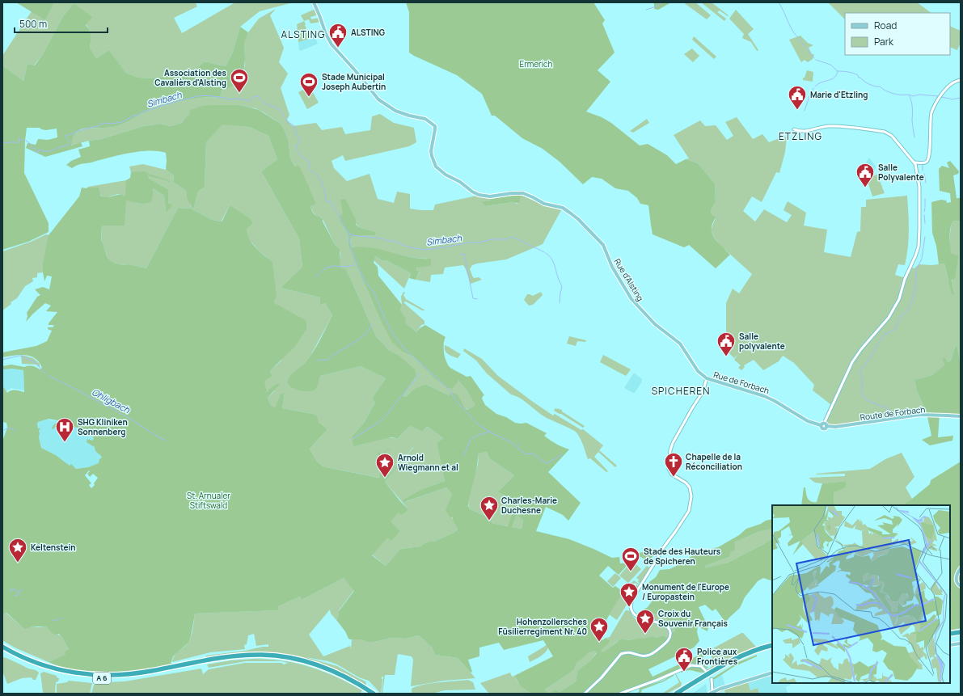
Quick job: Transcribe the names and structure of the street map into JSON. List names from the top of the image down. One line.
{"streets":{"highway":["A 6"],"main road":["Rue d'Alsting","Rue de Forbach","Route de Forbach"]},"crossings":[["Rue d'Alsting","Rue de Forbach"],["Rue de Forbach","Route de Forbach"]],"districts":["ALSTING","ETZLING","SPICHEREN"],"water":["Simbach","Ohligbach"],"parks":["Ermerich","St. Arnualer Stiftswald"],"places":{"public building":["ALSTING","Marie d'Etzling","Salle Polyvalente","Salle polyvalente","Police aux Frontières"],"sports":["Association des Cavalièrs d'Alsting","Stade Municipal Joseph Aubertin","Stade des Hauteurs de Spicheren"],"hospital":["SHG Kliniken Sonnenberg"],"church":["Chapelle de la Réconciliation"],"place":["Arnold Wiegmann et al","Charles-Marie Duchesne","Keltenstein","Monument de l'Europe / Europastein","Croix du Souvenir Français","Hohenzollersches Füsilierregiment Nr. 40"]},"legend":["Road","Park"],"scale_bar":"500 m"}
